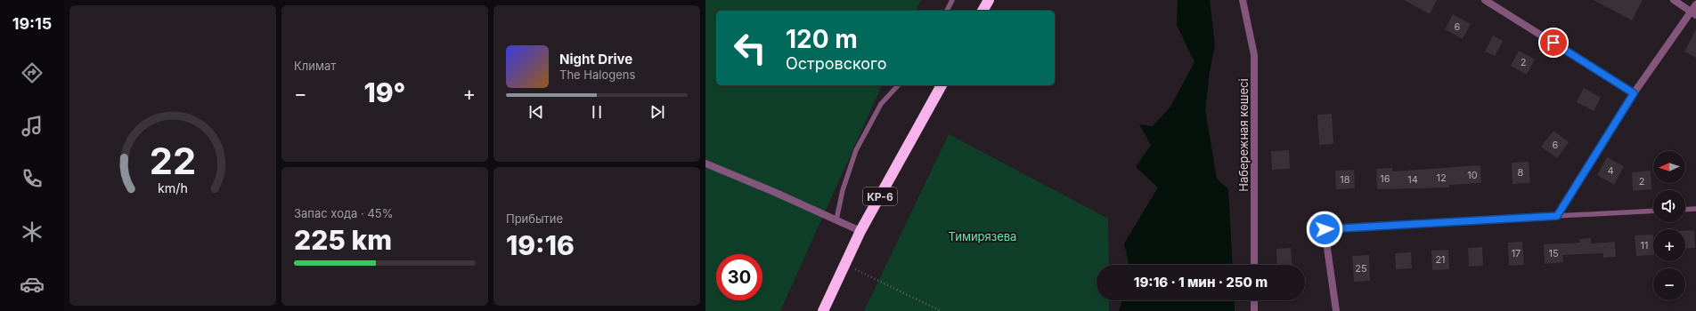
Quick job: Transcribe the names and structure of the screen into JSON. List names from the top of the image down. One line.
{"streets":{"highway":["KP-6"],"street":["Набережная көшесі"]},"parks":["Тимирязева"],"house_numbers":["6","2","6","4","8","10","12","16","18","14","2","11","17","15","21","25"],"north":"left","page":{"tabs":"19:15","tile":["Климат",["Запас хода · 45%","225 km"],["Прибытие","19:16"]],"turn":["120 m","Островского"],"song":["Night Drive","The Halogens"],"heat":["−","19°","+"],"map_buttons":["+","−"],"limit":"30","trip":"19:16 · 1 мин · 250 m","gauge":["22","km/h"]}}
